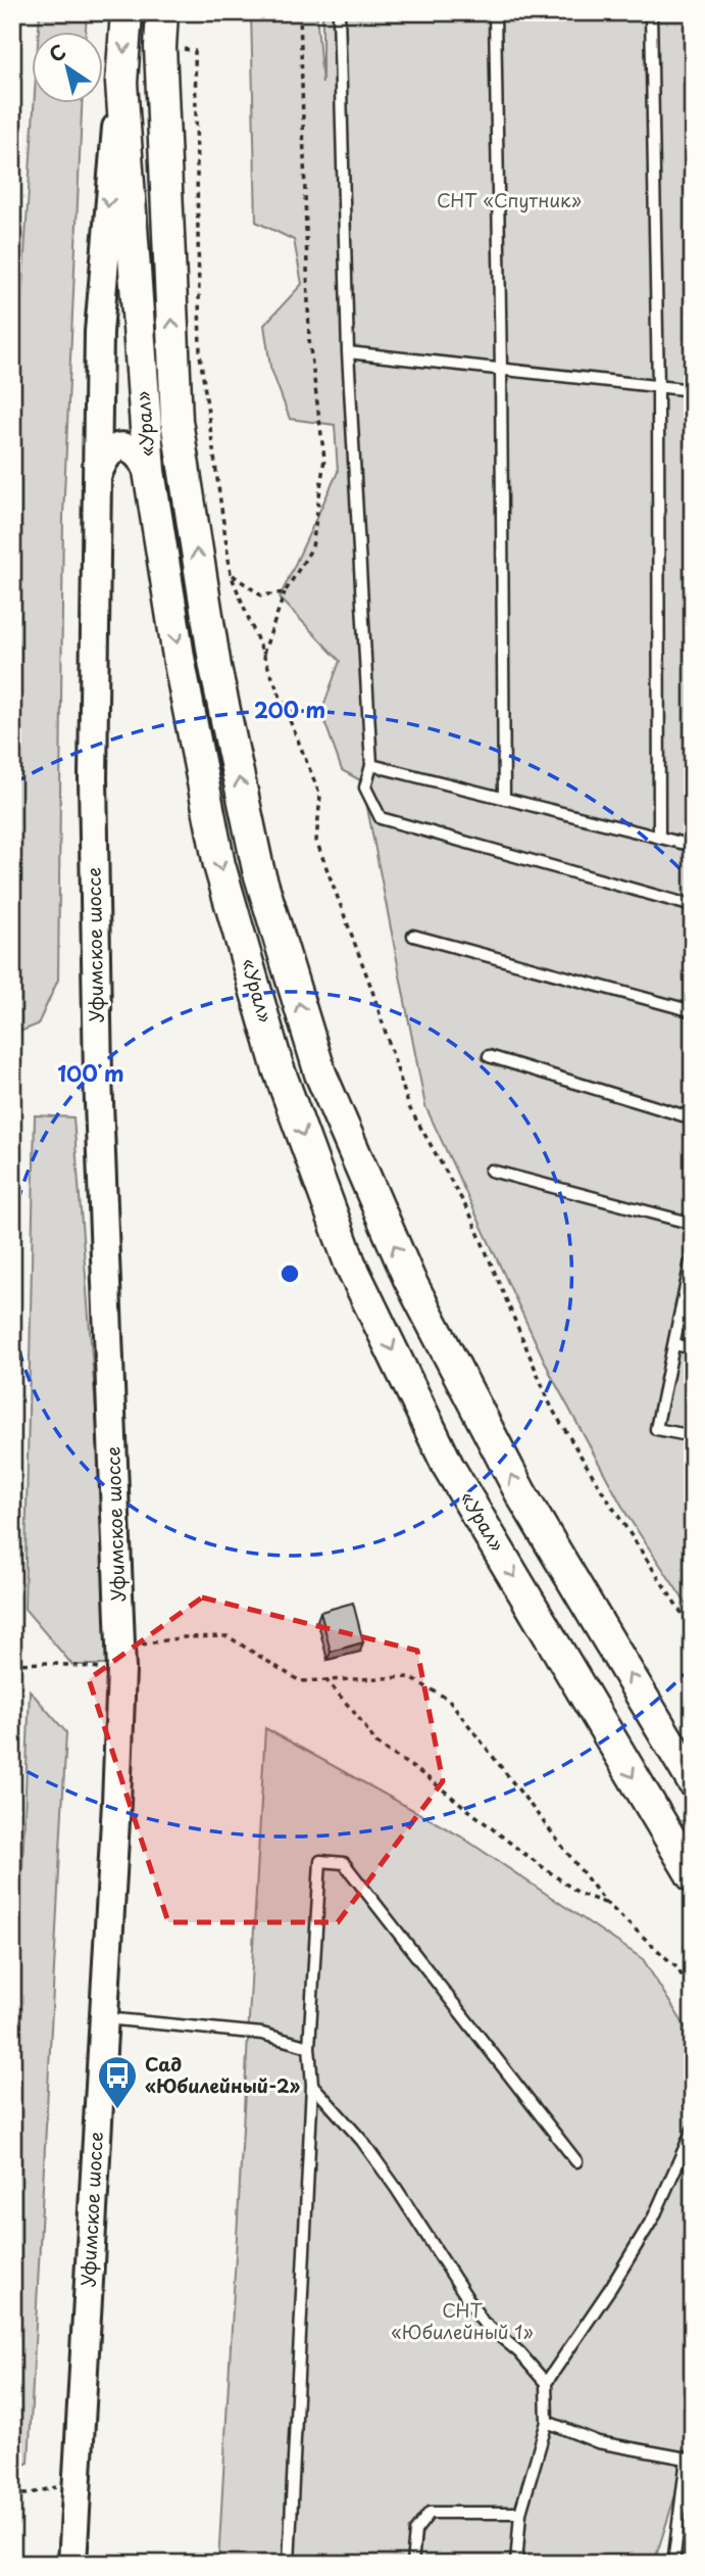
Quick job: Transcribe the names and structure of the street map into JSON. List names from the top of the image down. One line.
{"streets":{"main road":["«Урал»","Уфимское шоссе"]},"crossings":[["«Урал»","Уфимское шоссе"]],"parks":["СНТ «Спутник»","СНТ «Юбилейный 1»"],"places":{"bus stop":["Сад «Юбилейный-2»"]},"north":"top left","rings":["200 m","100 m"]}
